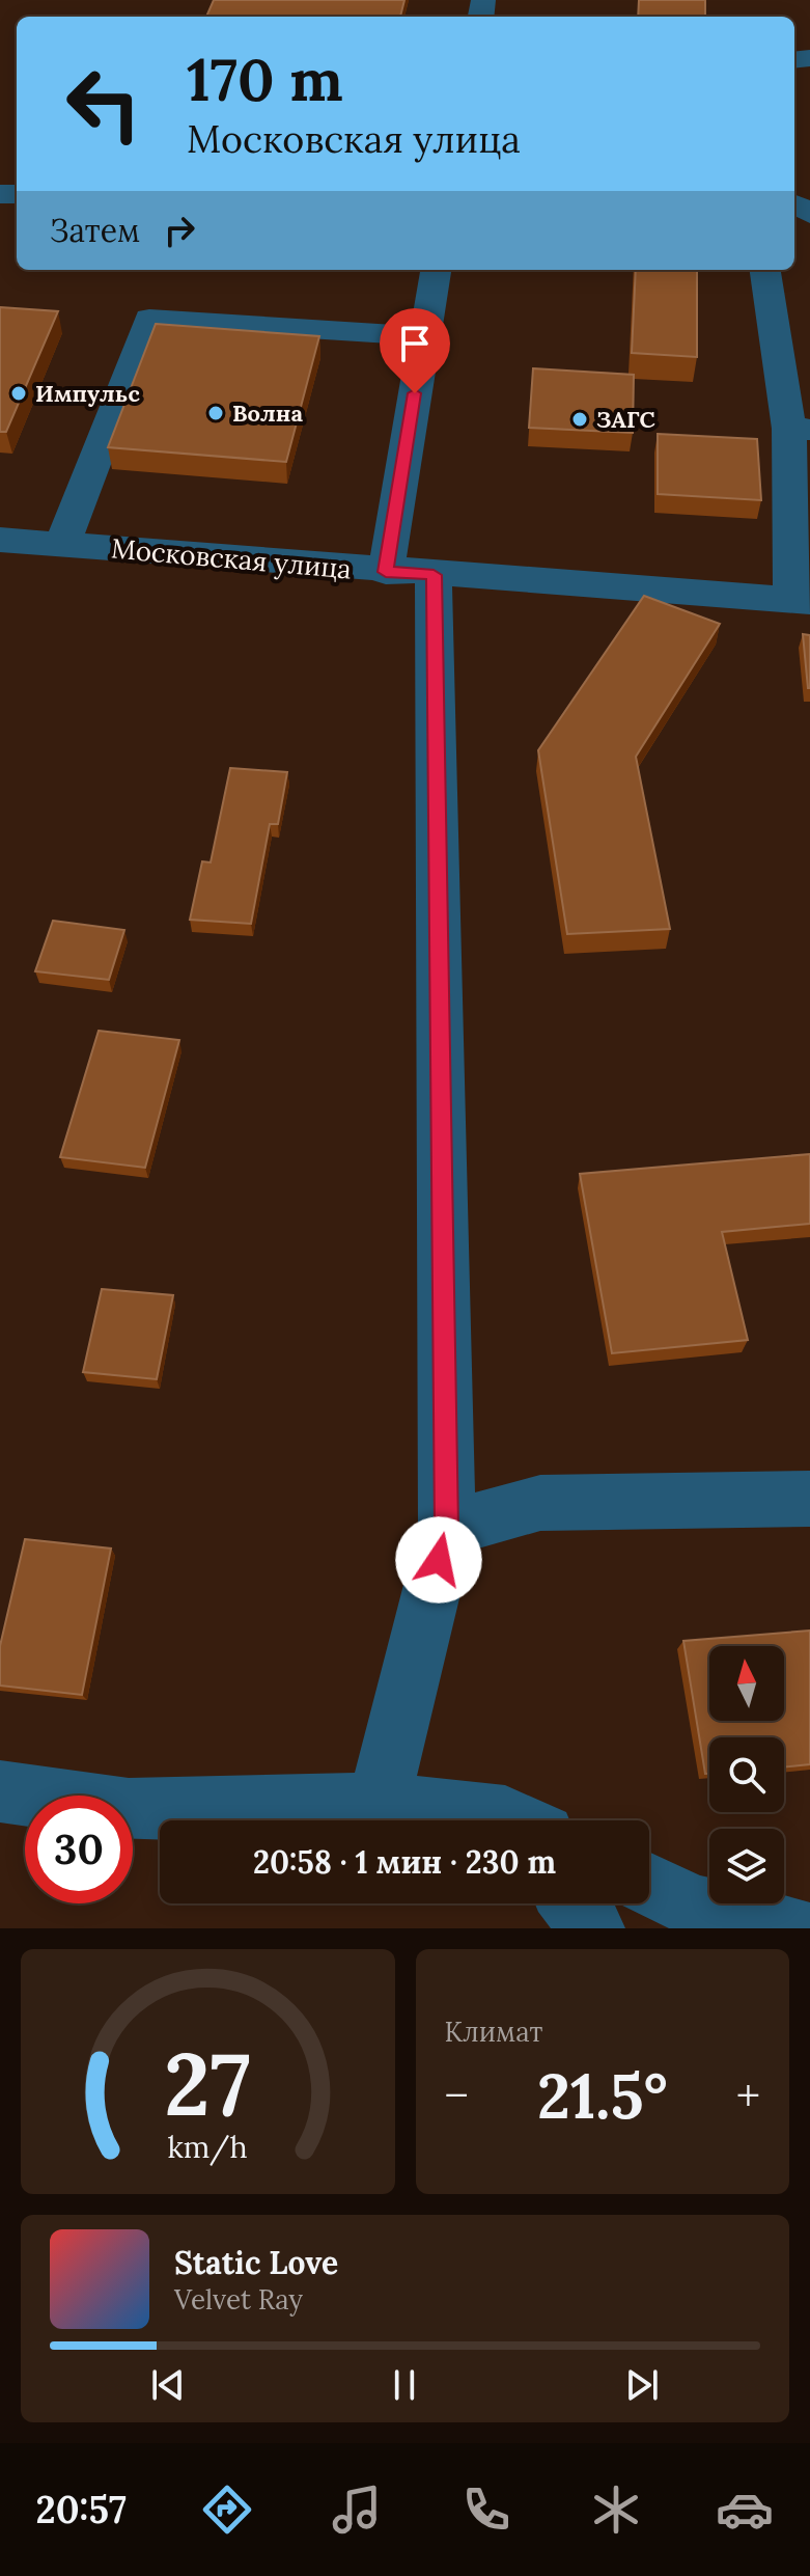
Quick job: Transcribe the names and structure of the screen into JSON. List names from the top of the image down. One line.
{"streets":{"street":["Московская улица"]},"places":["Импульс","Волна","ЗАГС"],"north":"top","page":{"turn":["170 m","Московская улица"],"then":"Затем","limit":"30","trip":"20:58 · 1 мин · 230 m","tile":"Климат","heat":["−","21.5°","+"],"song":["Static Love","Velvet Ray"],"tabs":"20:57","gauge":["27","km/h"]}}
